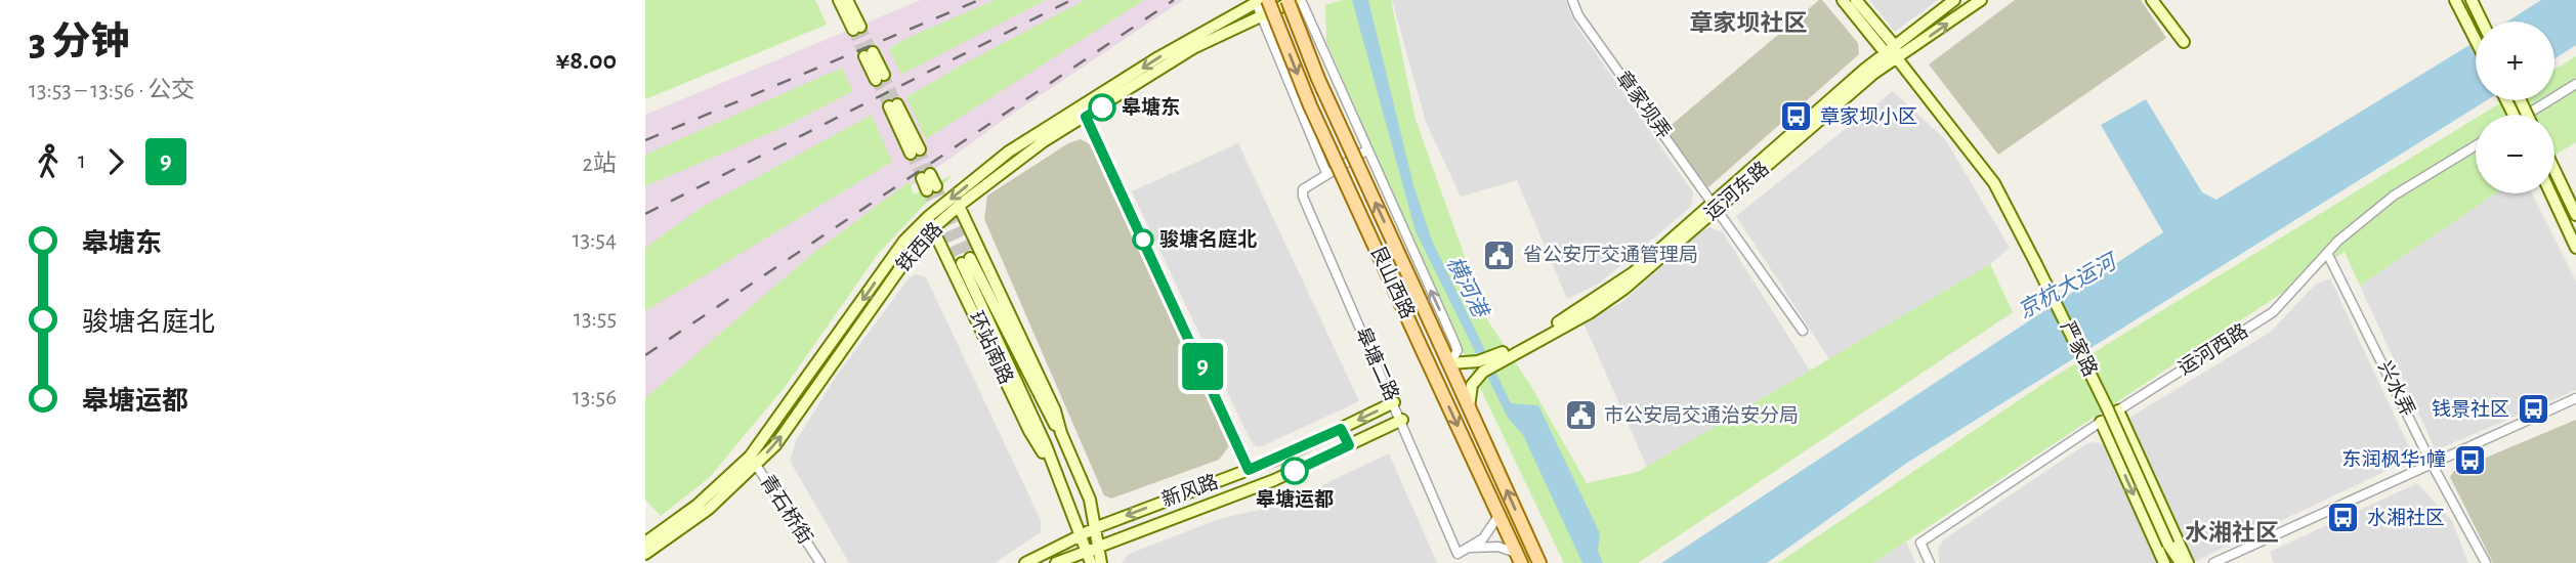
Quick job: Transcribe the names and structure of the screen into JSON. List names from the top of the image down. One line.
{"streets":{"main road":["运河东路","铁西路","艮山西路","环站南路","严家路","新风路"],"street":["章家坝弄","运河西路","皋塘二路","兴水弄","青石桥街"]},"crossings":[["章家坝弄","运河东路"],["运河东路","艮山西路"],["运河东路","严家路"],["铁西路","艮山西路"],["铁西路","环站南路"],["铁西路","青石桥街"],["环站南路","新风路"],["运河西路","兴水弄"],["皋塘二路","新风路"]],"districts":["章家坝社区","水湘社区"],"water":["横河港","京杭大运河"],"places":{"other":["皋塘东","骏塘名庭北","皋塘运都"],"bus stop":["章家坝小区","钱景社区","东润枫华1幢","水湘社区"],"public building":["省公安厅交通管理局","市公安局交通治安分局"]},"lines":["bus line 9"],"page":{"heading":["3 分钟","13:53 – 13:56 · 公交","¥8.00"],"on_map":"9","map_buttons":["+","−"],"legs":["1","9","2站"],"list":[{"name":"皋塘东","value":"13:54"},{"name":"骏塘名庭北","value":"13:55"},{"name":"皋塘运都","value":"13:56"}]}}
